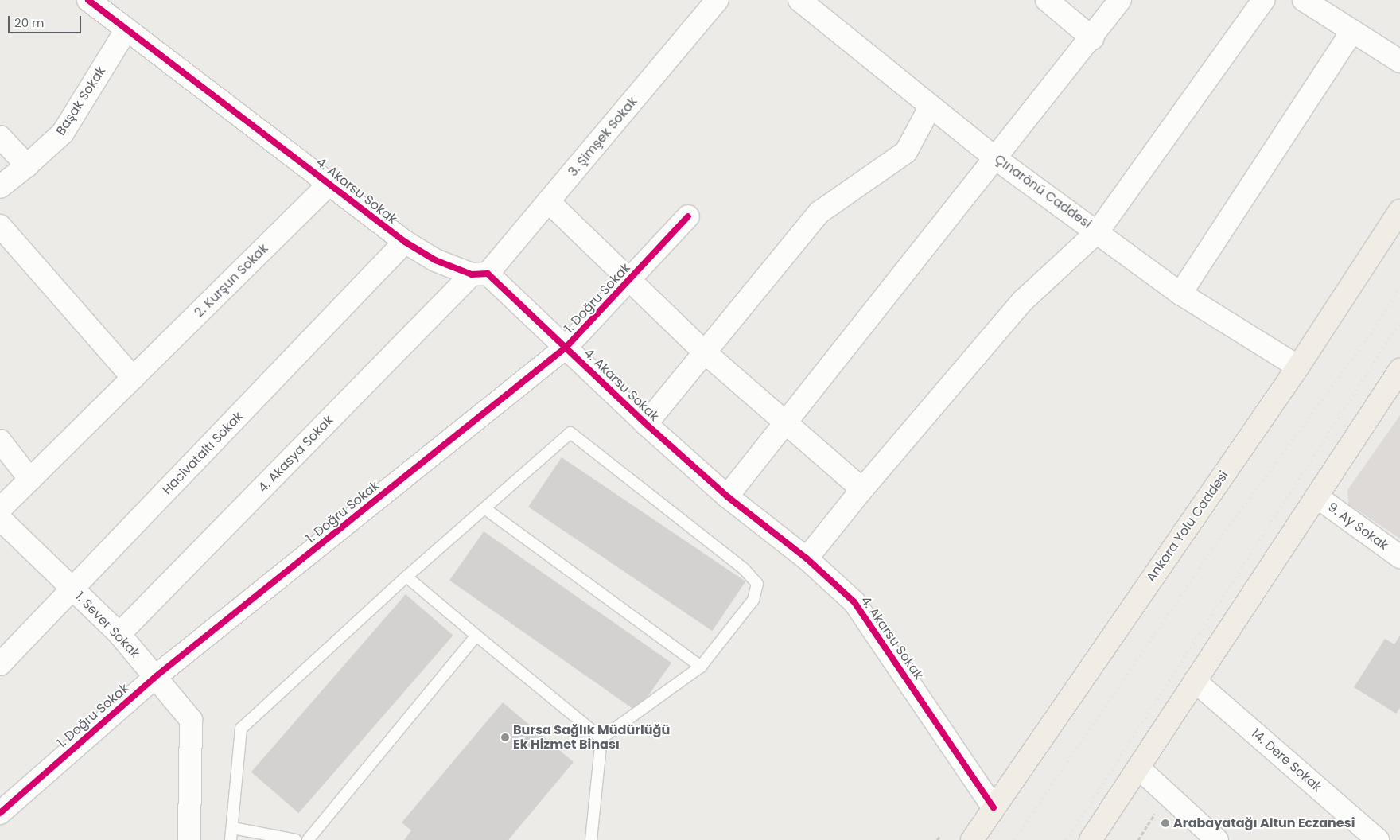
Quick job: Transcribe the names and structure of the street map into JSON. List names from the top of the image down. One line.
{"streets":{"highway":["Ankara Yolu Caddesi"],"street":["Başak Sokak","3. Şimşek Sokak","4. Akarsu Sokak","Çınarönü Caddesi","2. Kurşun Sokak","1. Doğru Sokak","Hacivataltı Sokak","4. Akasya Sokak","9. Ay Sokak","1. Sever Sokak","14. Dere Sokak"]},"crossings":[["Başak Sokak","4. Akarsu Sokak"],["3. Şimşek Sokak","4. Akarsu Sokak"],["3. Şimşek Sokak","4. Akasya Sokak"],["4. Akarsu Sokak","2. Kurşun Sokak"],["4. Akarsu Sokak","1. Doğru Sokak"],["4. Akarsu Sokak","Hacivataltı Sokak"],["4. Akarsu Sokak","4. Akasya Sokak"],["4. Akarsu Sokak","Ankara Yolu Caddesi"],["Çınarönü Caddesi","Ankara Yolu Caddesi"],["1. Doğru Sokak","1. Sever Sokak"],["Hacivataltı Sokak","1. Sever Sokak"],["4. Akasya Sokak","1. Sever Sokak"]],"places":["Bursa Sağlık Müdürlüğü Ek Hizmet Binası","Arabayatağı Altun Eczanesi"],"scale_bar":"20 m"}
